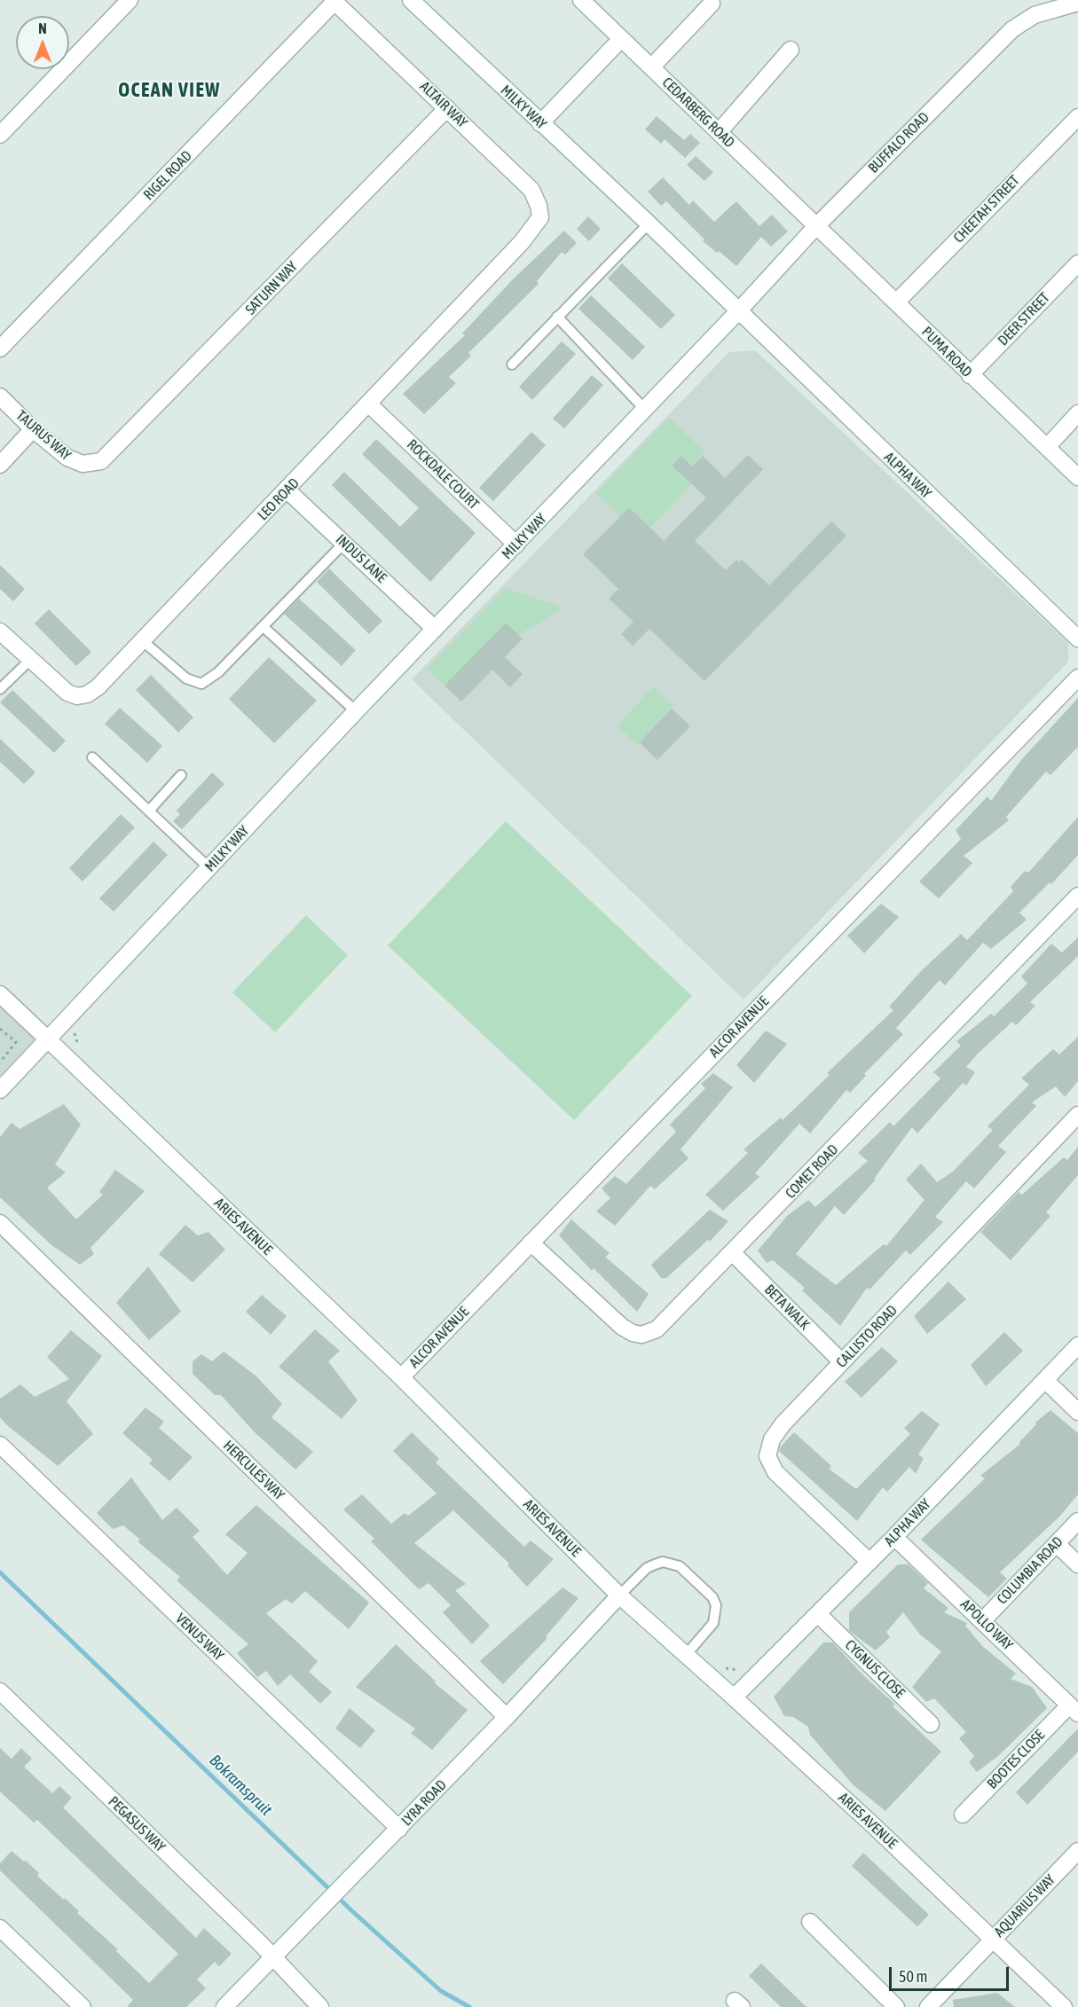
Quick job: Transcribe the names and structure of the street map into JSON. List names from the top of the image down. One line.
{"streets":{"street":["ALTAIR WAY","MILKY WAY","CEDARBERG ROAD","BUFFALO ROAD","RIGEL ROAD","CHEETAH STREET","SATURN WAY","DEER STREET","PUMA ROAD","TAURUS WAY","ROCKDALE COURT","ALPHA WAY","LEO ROAD","INDUS LANE","ALCOR AVENUE","COMET ROAD","ARIES AVENUE","BETA WALK","CALLISTO ROAD","HERCULES WAY","COLUMBIA ROAD","APOLLO WAY","VENUS WAY","CYGNUS CLOSE","BOOTES CLOSE","LYRA ROAD","PEGASUS WAY","AQUARIUS WAY"]},"crossings":[["ALTAIR WAY","RIGEL ROAD"],["ALTAIR WAY","SATURN WAY"],["ALTAIR WAY","LEO ROAD"],["MILKY WAY","BUFFALO ROAD"],["MILKY WAY","ROCKDALE COURT"],["MILKY WAY","ALPHA WAY"],["MILKY WAY","INDUS LANE"],["MILKY WAY","ARIES AVENUE"],["CEDARBERG ROAD","BUFFALO ROAD"],["CEDARBERG ROAD","PUMA ROAD"],["BUFFALO ROAD","PUMA ROAD"],["BUFFALO ROAD","ALPHA WAY"],["CHEETAH STREET","PUMA ROAD"],["SATURN WAY","TAURUS WAY"],["DEER STREET","PUMA ROAD"],["ROCKDALE COURT","LEO ROAD"],["ALPHA WAY","ARIES AVENUE"],["ALPHA WAY","CALLISTO ROAD"],["ALPHA WAY","APOLLO WAY"],["ALPHA WAY","CYGNUS CLOSE"],["LEO ROAD","INDUS LANE"],["ALCOR AVENUE","COMET ROAD"],["ALCOR AVENUE","ARIES AVENUE"],["COMET ROAD","BETA WALK"],["ARIES AVENUE","LYRA ROAD"],["ARIES AVENUE","AQUARIUS WAY"],["BETA WALK","CALLISTO ROAD"],["HERCULES WAY","LYRA ROAD"],["COLUMBIA ROAD","APOLLO WAY"],["APOLLO WAY","BOOTES CLOSE"],["VENUS WAY","LYRA ROAD"],["LYRA ROAD","PEGASUS WAY"]],"districts":["OCEAN VIEW"],"water":["Bokramspruit"],"scale_bar":"50 m","north":"top"}
